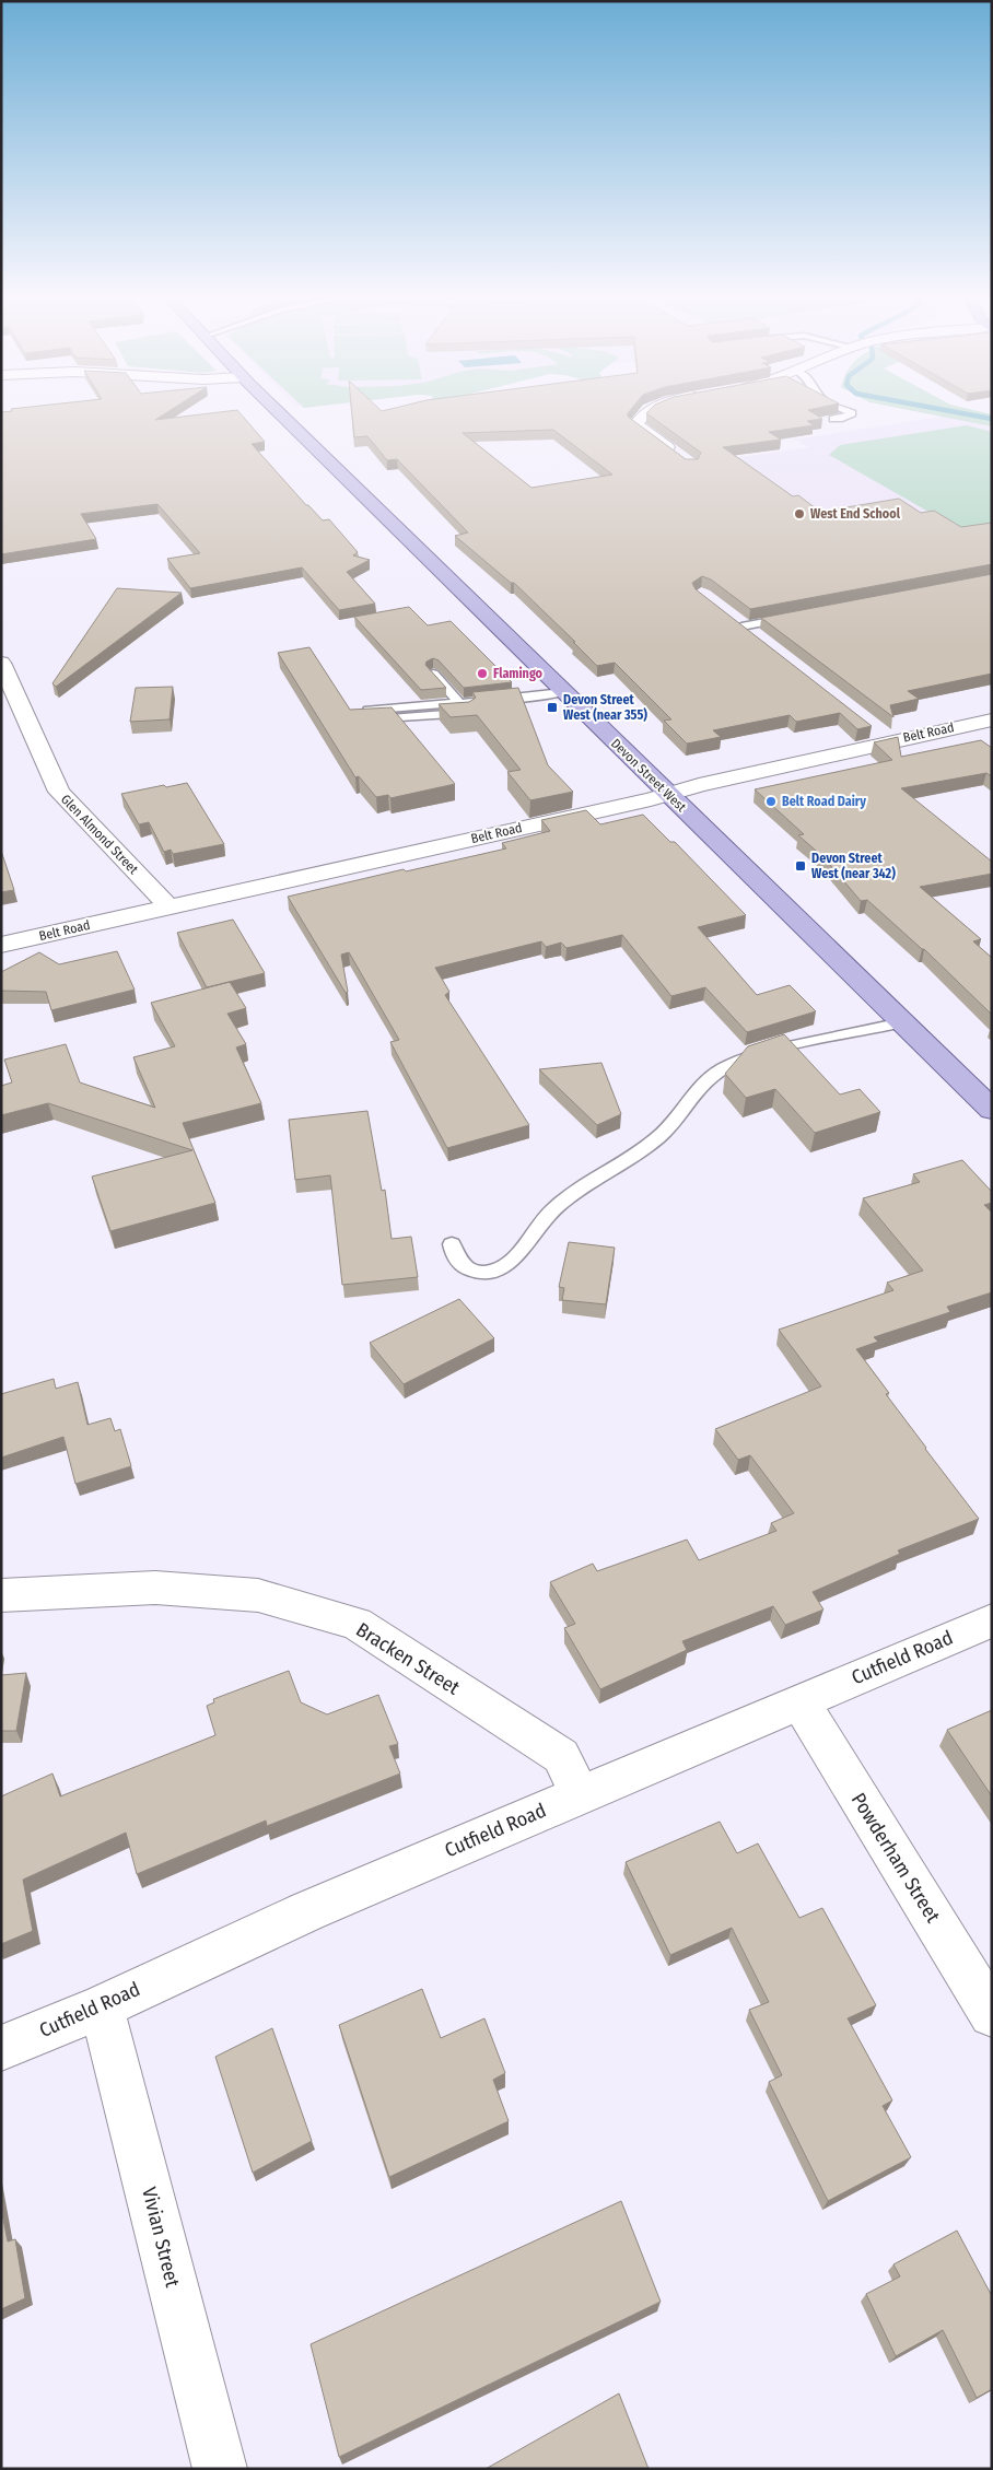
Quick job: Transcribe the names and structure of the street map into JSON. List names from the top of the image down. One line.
{"streets":{"main road":["Devon Street West"],"street":["Belt Road","Glen Almond Street","Cutfield Road","Bracken Street","Powderham Street","Vivian Street"]},"crossings":[["Belt Road","Devon Street West"],["Belt Road","Glen Almond Street"],["Cutfield Road","Bracken Street"],["Cutfield Road","Powderham Street"],["Cutfield Road","Vivian Street"]],"places":{"other":["West End School","Flamingo","Belt Road Dairy"],"transit":["Devon Street West (near 355)","Devon Street West (near 342)"]}}
